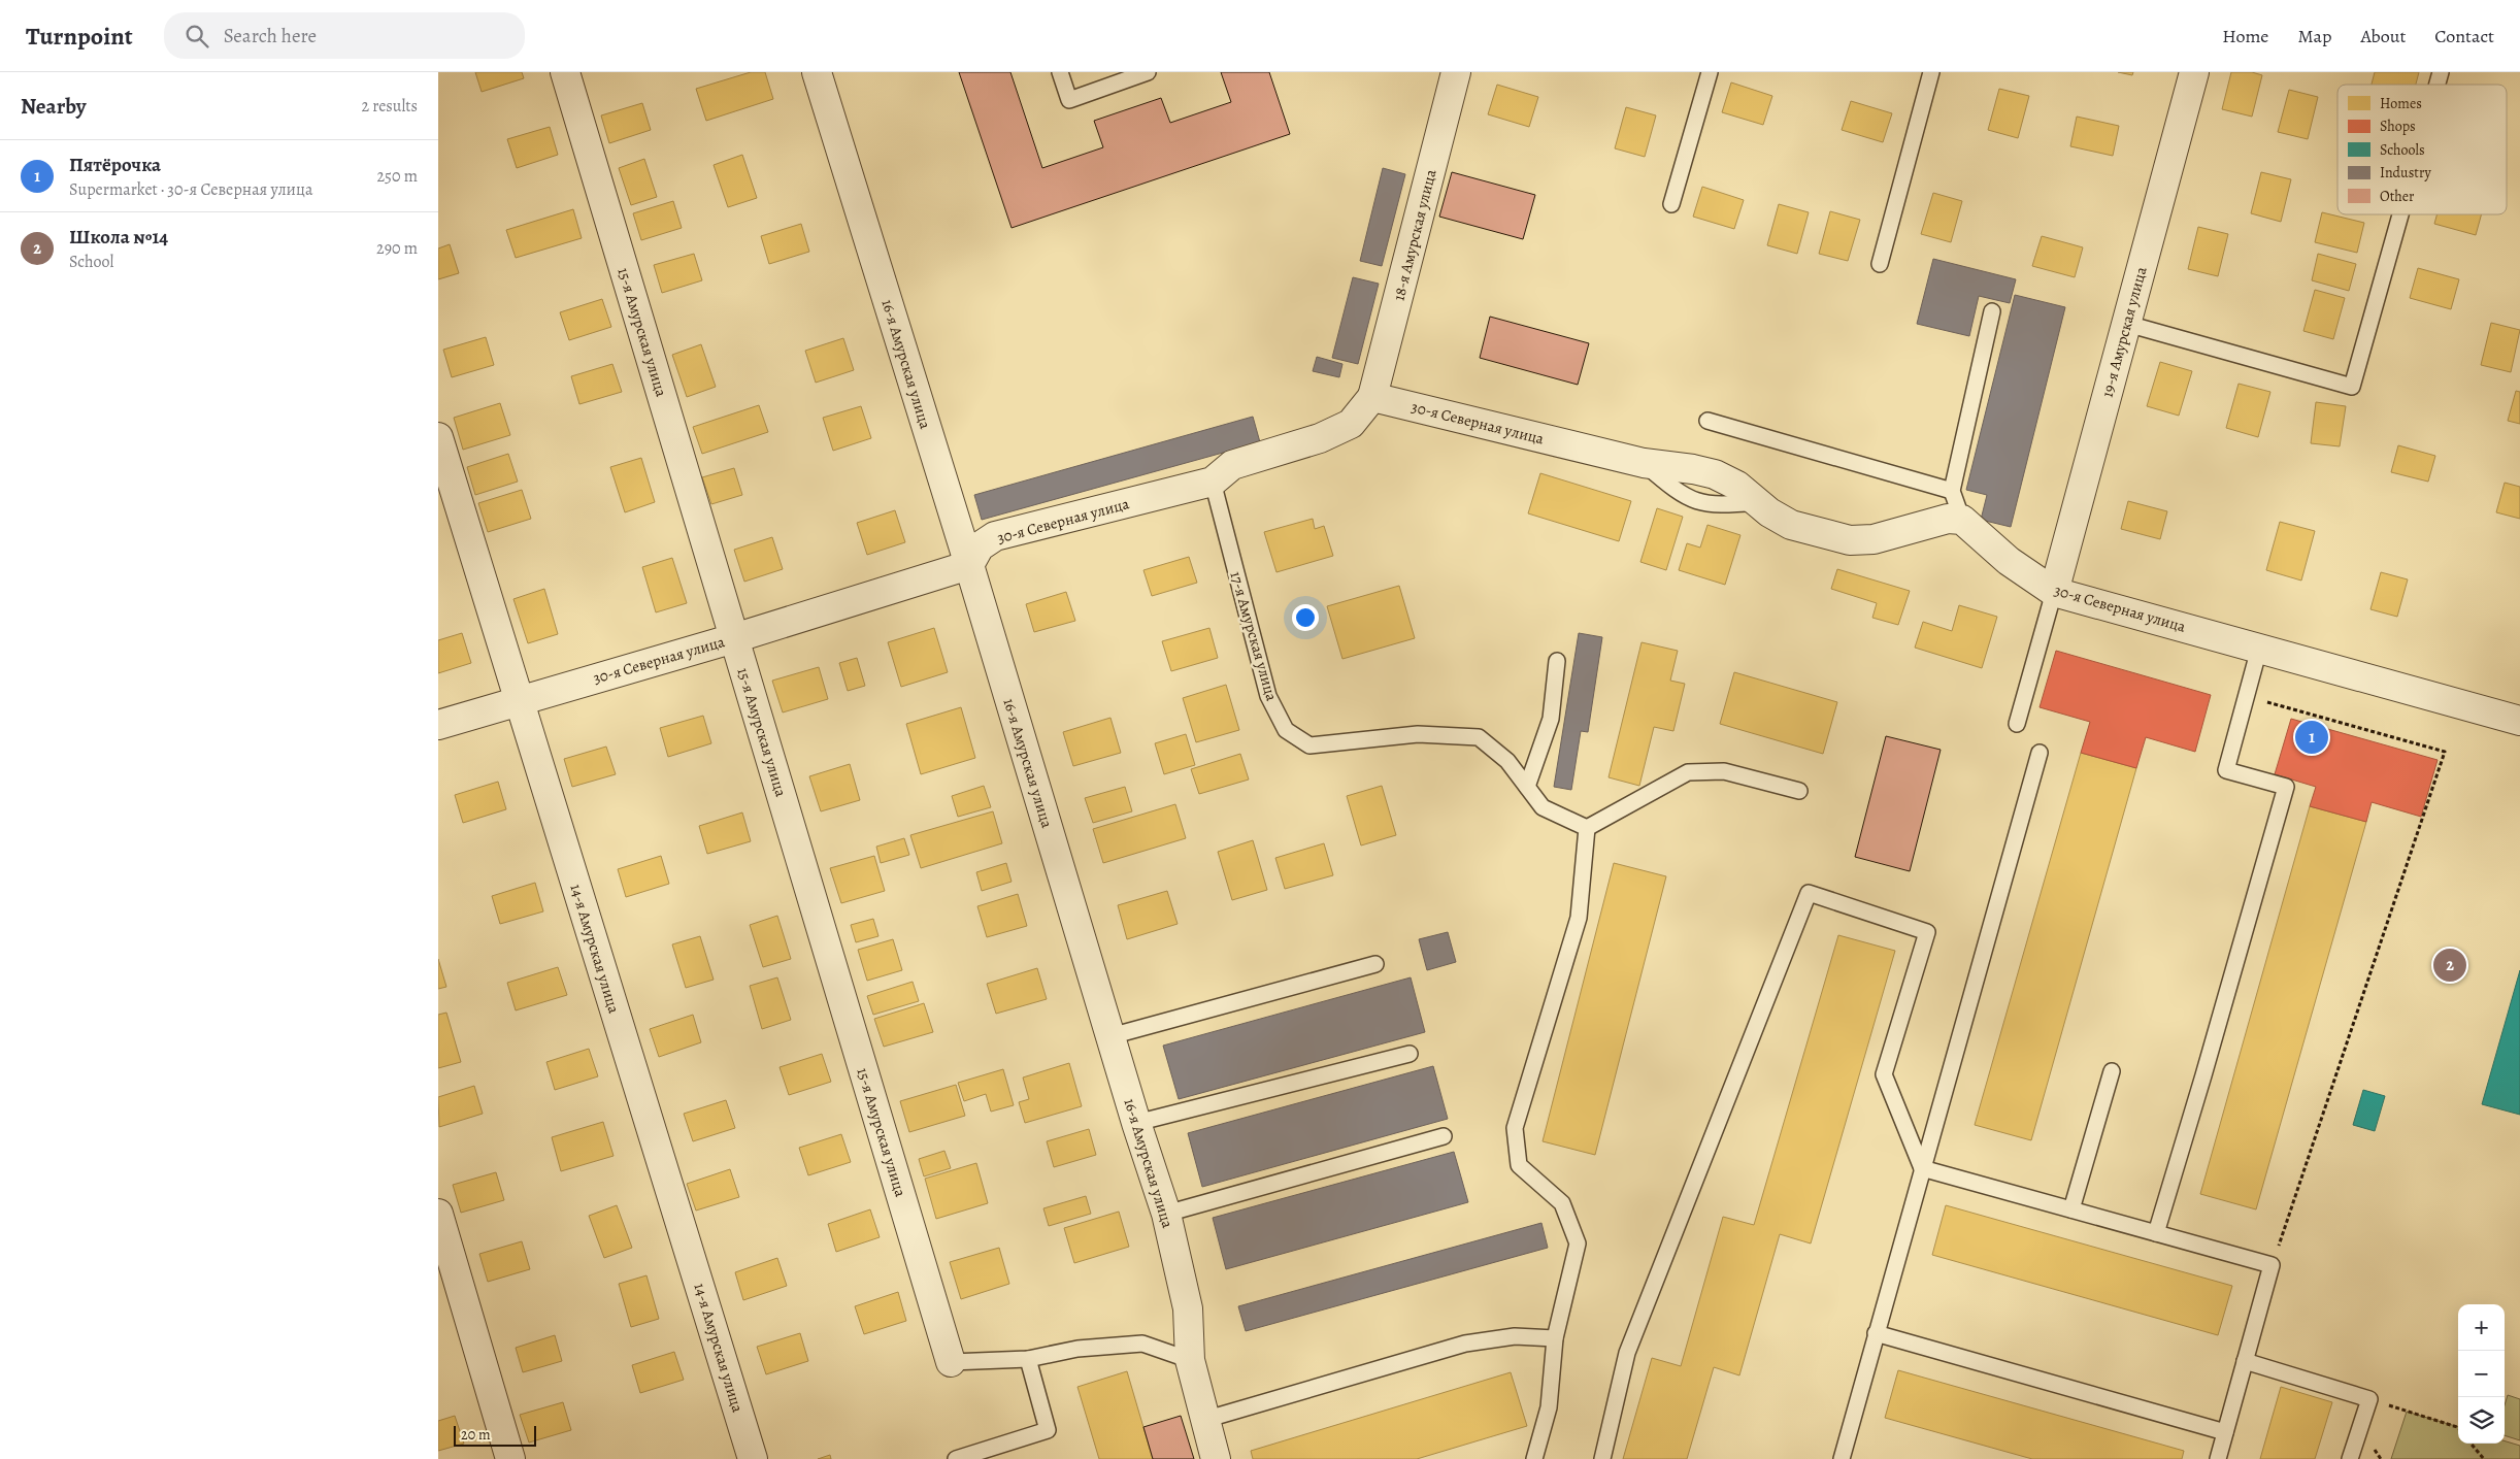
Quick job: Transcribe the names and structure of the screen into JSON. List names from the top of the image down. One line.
{"streets":{"street":["18-я Амурская улица","15-я Амурская улица","19-я Амурская улица","16-я Амурская улица","30-я Северная улица","14-я Амурская улица"],"lane":["17-я Амурская улица"]},"crossings":[["18-я Амурская улица","30-я Северная улица"],["15-я Амурская улица","30-я Северная улица"],["19-я Амурская улица","30-я Северная улица"],["16-я Амурская улица","30-я Северная улица"],["30-я Северная улица","17-я Амурская улица"],["30-я Северная улица","14-я Амурская улица"]],"legend":["Homes","Shops","Schools","Industry","Other"],"scale_bar":"20 m","page":{"header":"Turnpoint","search":"Search here","nav":["Home","Map","About","Contact"],"heading":["Nearby","2 results"],"list":[{"mark":"1","name":"Пятёрочка","note":"Supermarket · 30-я Северная улица","value":"250 m"},{"mark":"2","name":"Школа №14","note":"School","value":"290 m"}],"pins":["1","2"],"map_buttons":["+","−"],"scale":"20 m"}}
